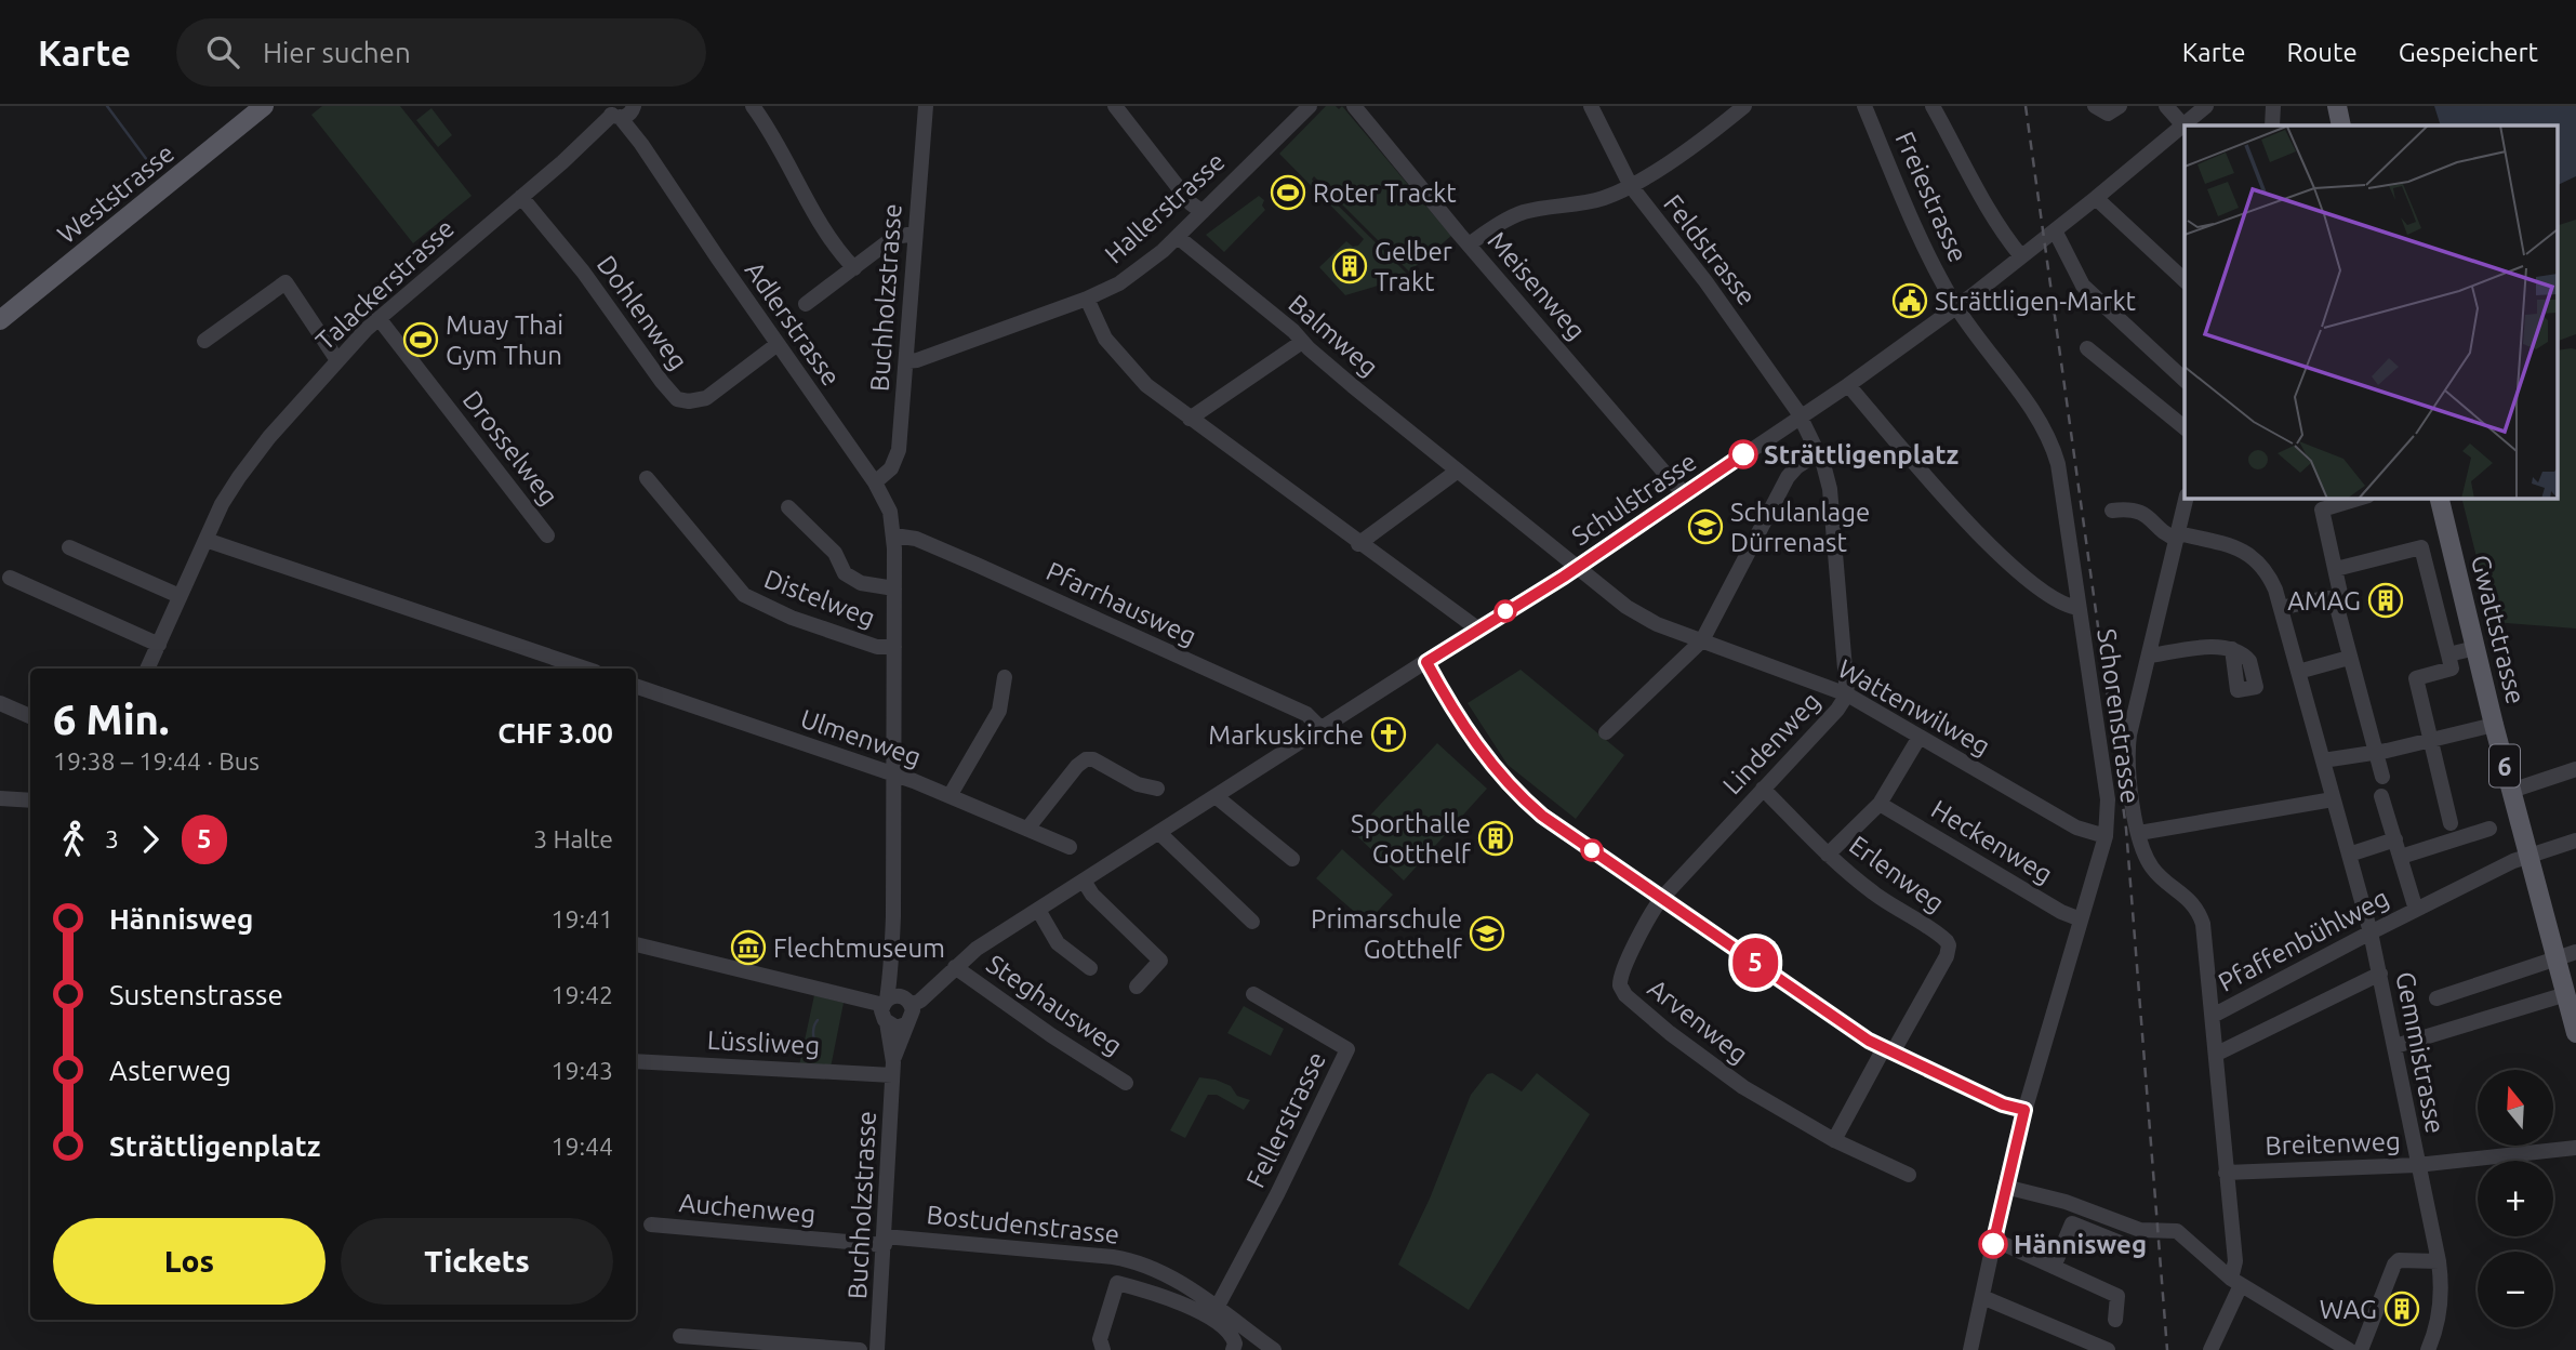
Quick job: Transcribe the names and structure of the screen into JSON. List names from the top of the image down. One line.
{"streets":{"main road":["Weststrasse","Gwattstrasse","6"],"street":["Freiestrasse","Hallerstrasse","Feldstrasse","Talackerstrasse","Meisenweg","Buchholzstrasse","Dohlenweg","Adlerstrasse","Balmweg","Drosselweg","Schulstrasse","Distelweg","Pfarrhausweg","Wattenwilweg","Schorenstrasse","Ulmenweg","Lindenweg","Heckenweg","Erlenweg","Pfaffenbühlweg","Steghausweg","Arvenweg","Lüssliweg","Gemmistrasse","Fellerstrasse","Breitenweg","Auchenweg","Bostudenstrasse"]},"crossings":[["Freiestrasse","Schulstrasse"],["Freiestrasse","Schorenstrasse"],["Hallerstrasse","Buchholzstrasse"],["Hallerstrasse","Balmweg"],["Feldstrasse","Schulstrasse"],["Feldstrasse","Lindenweg"],["Talackerstrasse","Dohlenweg"],["Talackerstrasse","Adlerstrasse"],["Talackerstrasse","Drosselweg"],["Meisenweg","Schulstrasse"],["Buchholzstrasse","Adlerstrasse"],["Buchholzstrasse","Schulstrasse"],["Buchholzstrasse","Lüssliweg"],["Buchholzstrasse","Auchenweg"],["Buchholzstrasse","Bostudenstrasse"],["Dohlenweg","Adlerstrasse"],["Adlerstrasse","Pfarrhausweg"],["Balmweg","Schulstrasse"],["Balmweg","Wattenwilweg"],["Schulstrasse","Pfarrhausweg"],["Schulstrasse","Wattenwilweg"],["Schulstrasse","Schorenstrasse"],["Schulstrasse","Lindenweg"],["Schulstrasse","Steghausweg"],["Gwattstrasse","Pfaffenbühlweg"],["Wattenwilweg","Schorenstrasse"],["Wattenwilweg","Lindenweg"],["Schorenstrasse","Heckenweg"],["Lindenweg","Erlenweg"],["Lindenweg","Arvenweg"],["Pfaffenbühlweg","Gemmistrasse"],["Gemmistrasse","Breitenweg"],["Fellerstrasse","Bostudenstrasse"],["Auchenweg","Bostudenstrasse"]],"places":{"sports":["Roter Trackt","Muay Thai Gym Thun"],"building":["Gelber Trakt","AMAG","Sporthalle Gotthelf","WAG"],"public building":["Strättligen-Markt"],"other":["Strättligenplatz","Hännisweg"],"school or university":["Schulanlage Dürrenast","Primarschule Gotthelf"],"church":["Markuskirche"],"museum":["Flechtmuseum"]},"lines":["bus line 5"],"north":"top","page":{"header":"Karte","search":"Hier suchen","nav":["Karte","Route","Gespeichert"],"on_map":"5","heading":["6 Min.","19:38 – 19:44 · Bus","CHF 3.00"],"legs":["3","5","3 Halte"],"list":[{"name":"Hännisweg","value":"19:41"},{"name":"Sustenstrasse","value":"19:42"},{"name":"Asterweg","value":"19:43"},{"name":"Strättligenplatz","value":"19:44"}],"map_buttons":["+","−"],"buttons":["Los","Tickets"]}}
